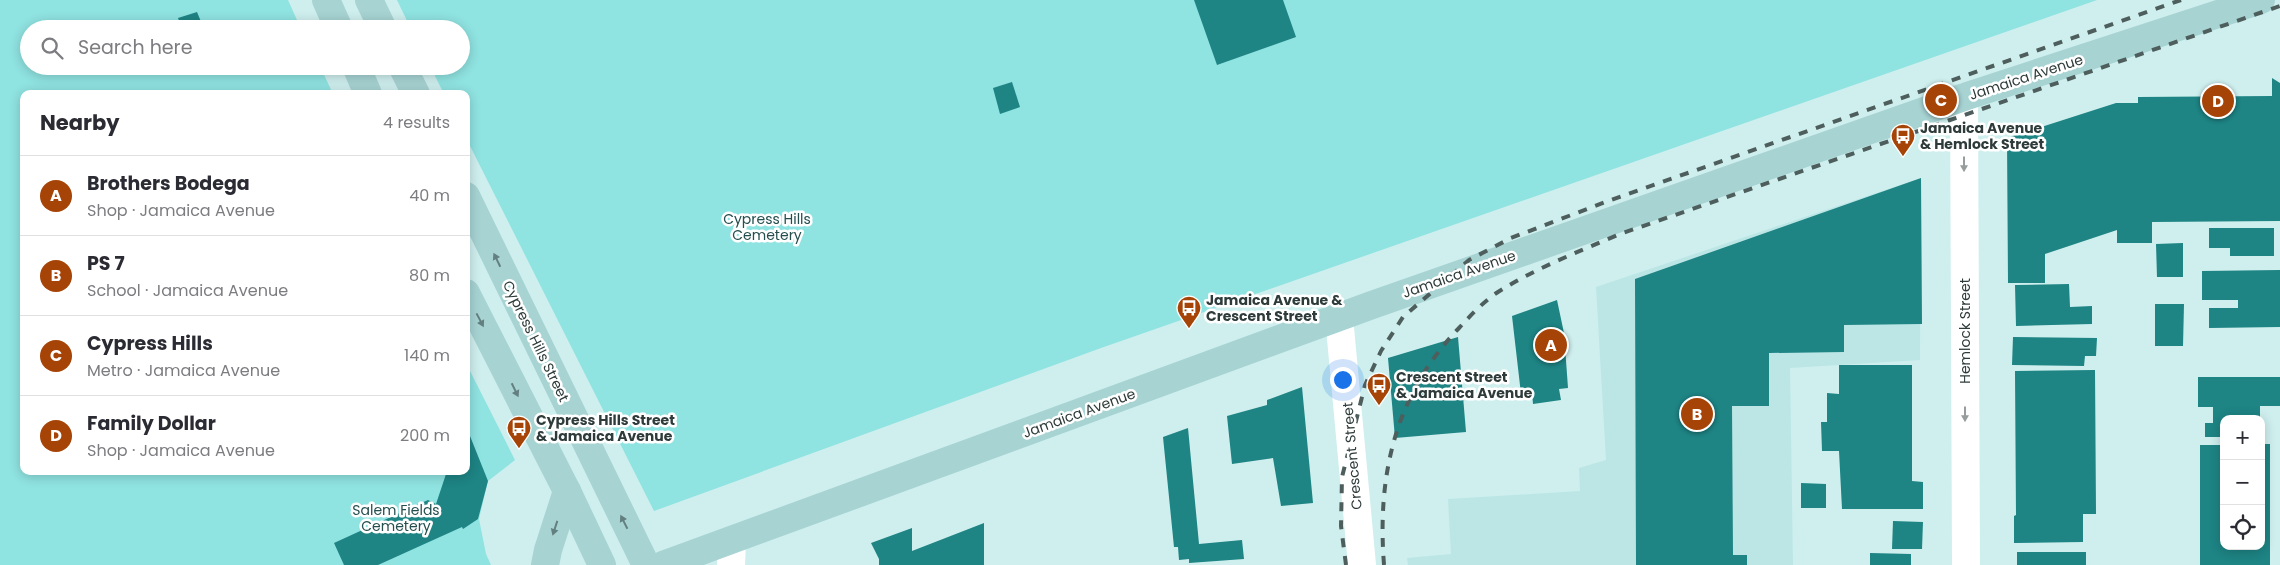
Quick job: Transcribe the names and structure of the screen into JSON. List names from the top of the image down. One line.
{"streets":{"main road":["Jamaica Avenue","Cypress Hills Street"],"street":["Hemlock Street","Crescent Street"]},"crossings":[["Jamaica Avenue","Hemlock Street"],["Jamaica Avenue","Crescent Street"]],"one_way":["Hemlock Street"],"parks":["Cypress Hills Cemetery","Salem Fields Cemetery"],"places":{"bus stop":["Jamaica Avenue & Hemlock Street","Jamaica Avenue & Crescent Street","Crescent Street & Jamaica Avenue","Cypress Hills Street & Jamaica Avenue"]},"page":{"search":"Search here","pins":["C","D","A","B"],"heading":["Nearby","4 results"],"list":[{"mark":"A","name":"Brothers Bodega","note":"Shop · Jamaica Avenue","value":"40 m"},{"mark":"B","name":"PS 7","note":"School · Jamaica Avenue","value":"80 m"},{"mark":"C","name":"Cypress Hills","note":"Metro · Jamaica Avenue","value":"140 m"},{"mark":"D","name":"Family Dollar","note":"Shop · Jamaica Avenue","value":"200 m"}],"map_buttons":["+","−"]}}
